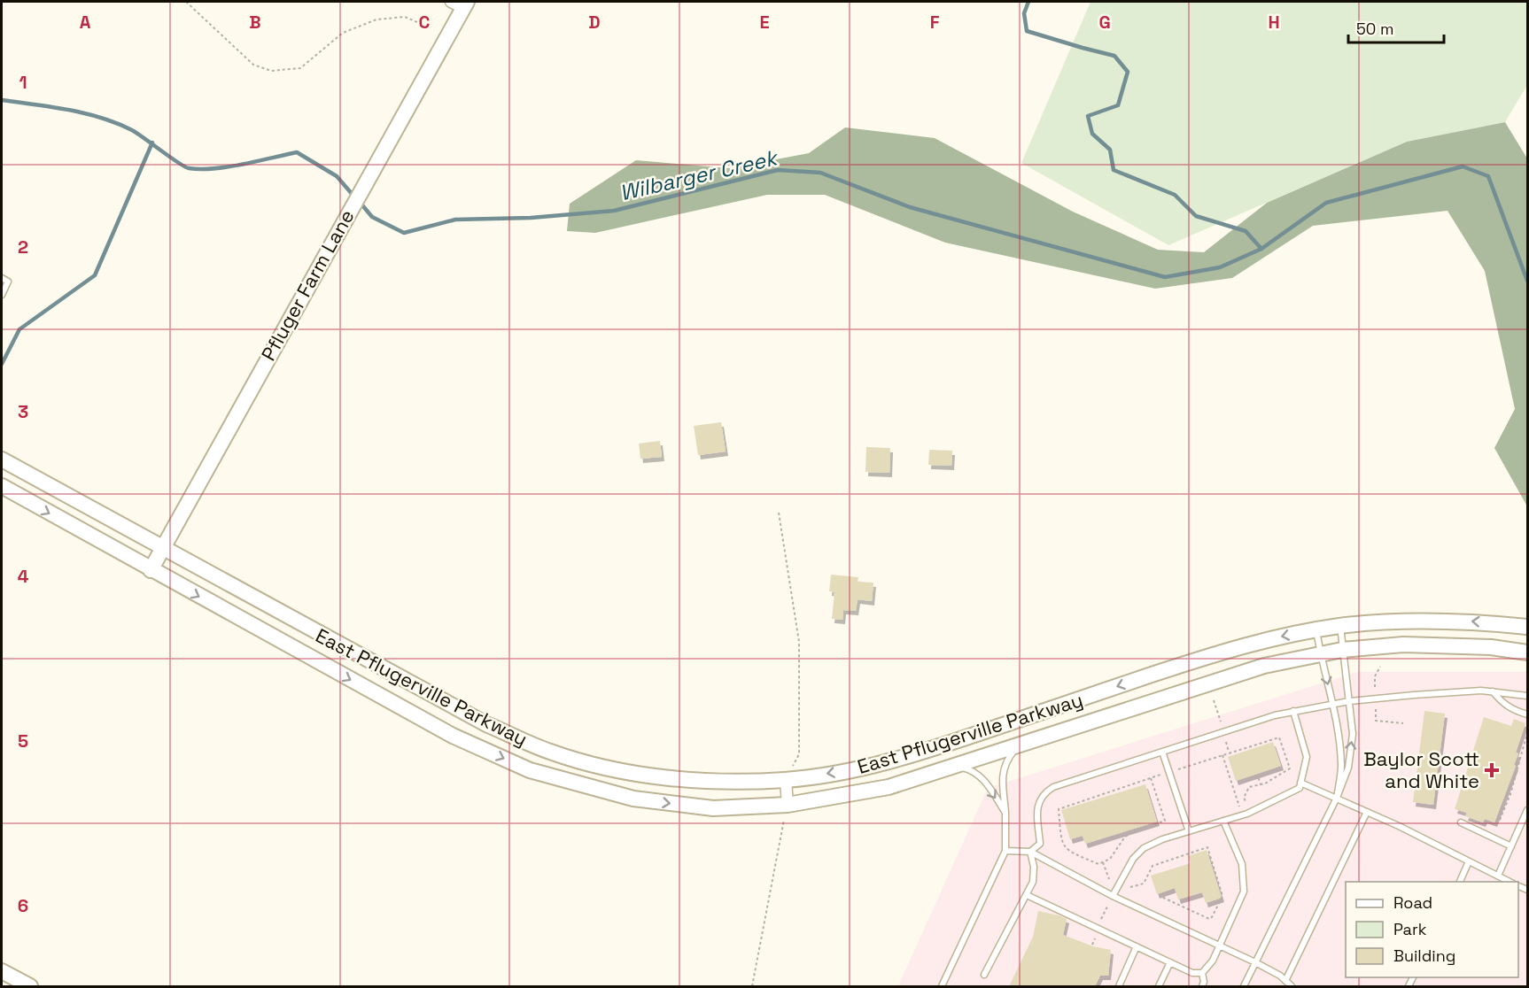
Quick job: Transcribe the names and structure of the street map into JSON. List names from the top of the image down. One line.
{"streets":{"main road":["Pfluger Farm Lane","East Pflugerville Parkway"]},"crossings":[["Pfluger Farm Lane","East Pflugerville Parkway"]],"water":["Wilbarger Creek"],"places":{"health":["Baylor Scott and White"]},"legend":["Road","Park","Building"],"scale_bar":"50 m","grid":{"columns":["A","B","C","D","E","F","G","H"],"rows":["1","2","3","4","5","6"]}}
